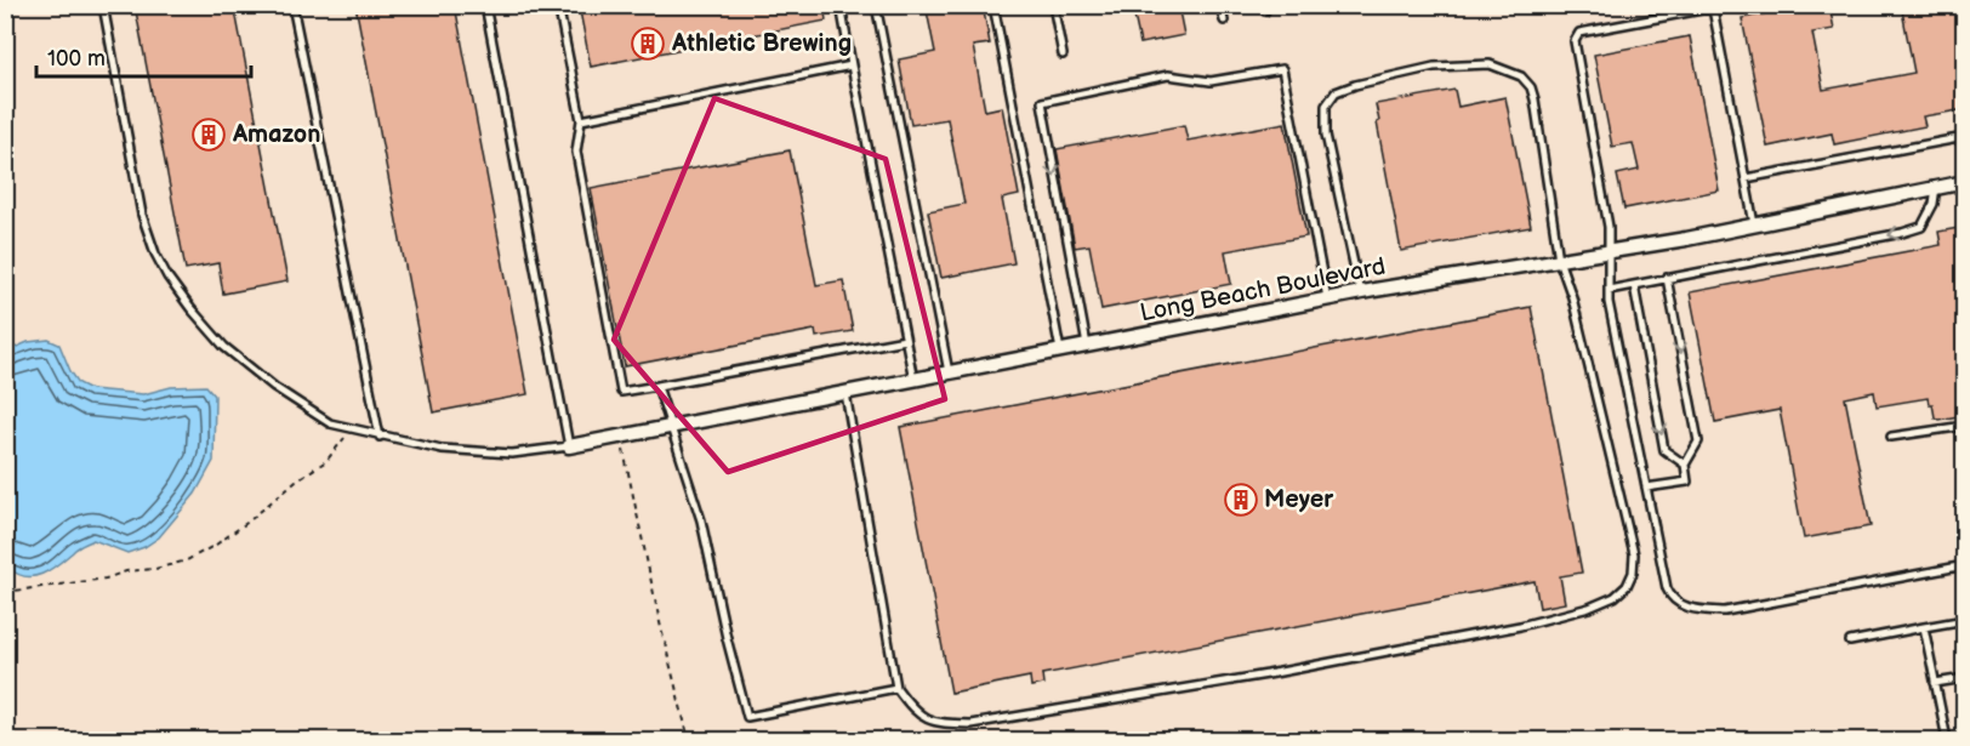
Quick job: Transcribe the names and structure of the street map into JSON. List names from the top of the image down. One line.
{"streets":{"street":["Long Beach Boulevard"]},"places":{"building":["Athletic Brewing","Amazon","Meyer"]},"scale_bar":"100 m"}
